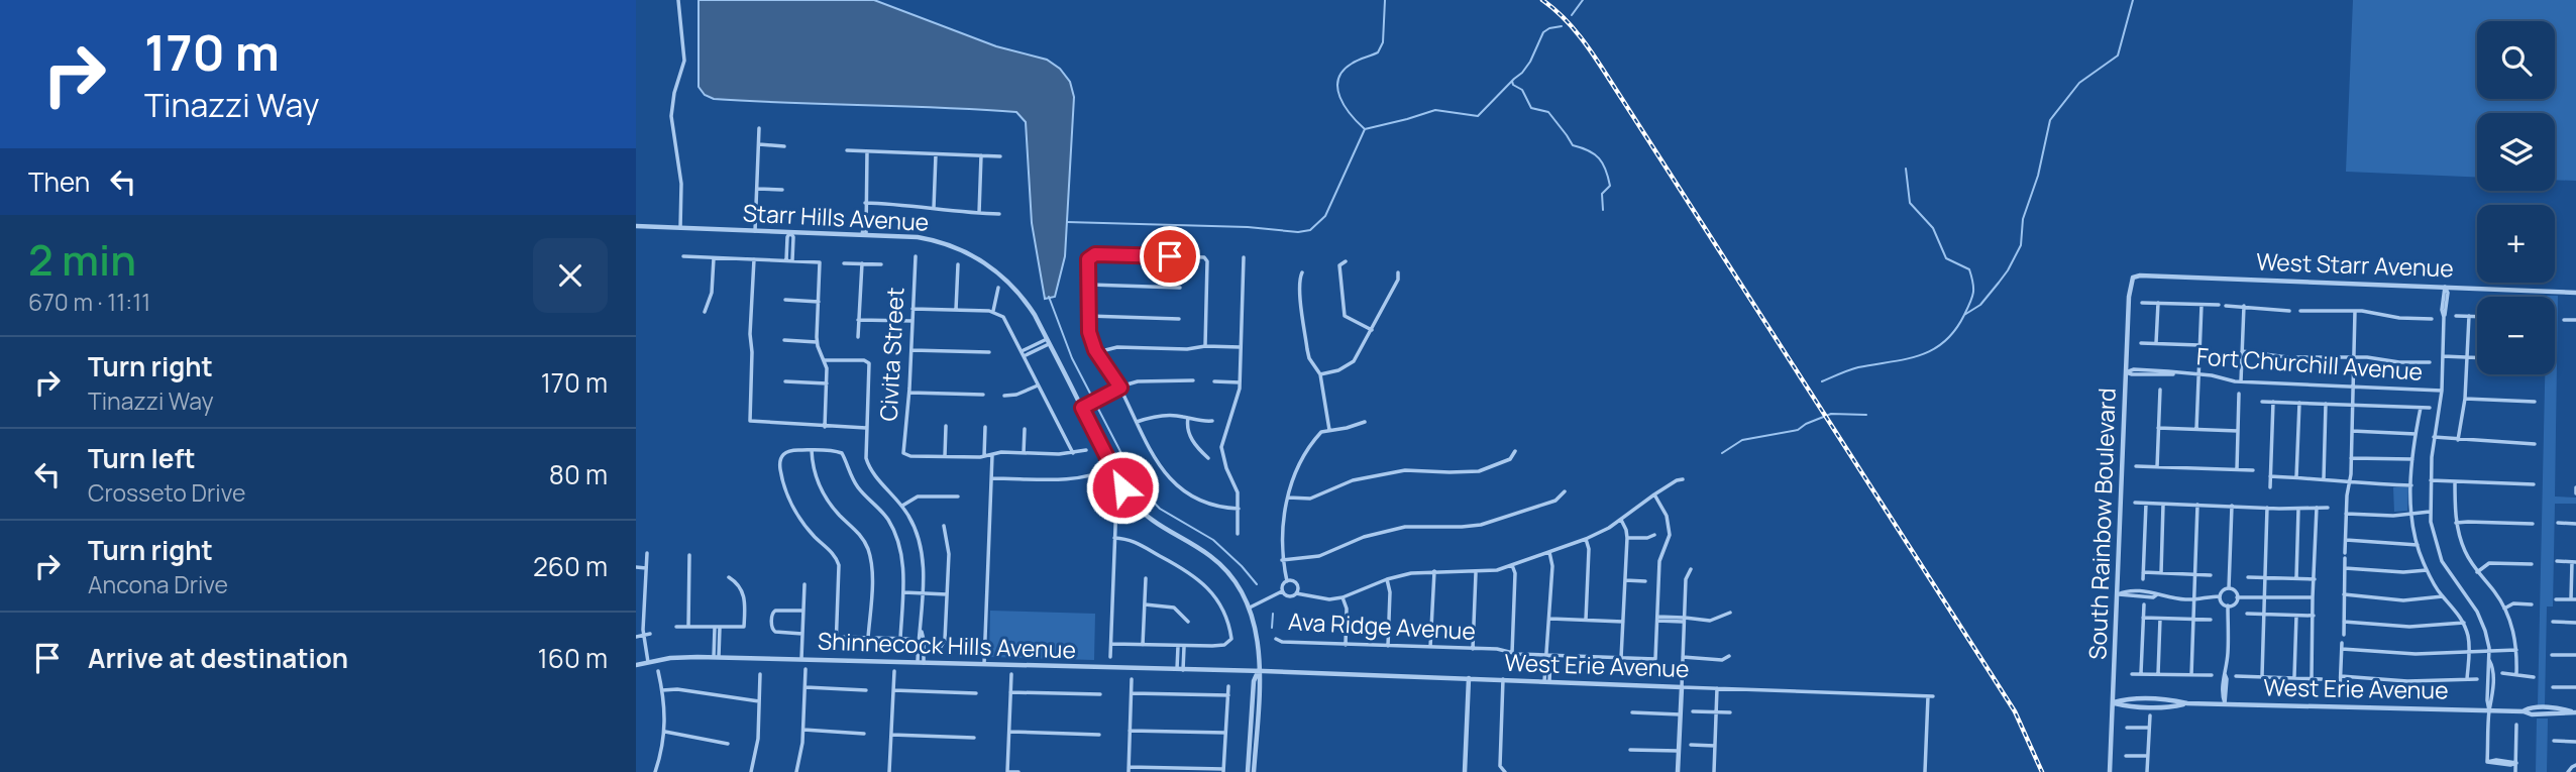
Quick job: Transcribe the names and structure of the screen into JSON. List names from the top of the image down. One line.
{"streets":{"street":["Starr Hills Avenue","West Starr Avenue","Civita Street","Fort Churchill Avenue","South Rainbow Boulevard","Ava Ridge Avenue","Shinnecock Hills Avenue","West Erie Avenue"]},"crossings":[["Starr Hills Avenue","Shinnecock Hills Avenue"],["Starr Hills Avenue","West Erie Avenue"],["West Starr Avenue","South Rainbow Boulevard"],["Fort Churchill Avenue","South Rainbow Boulevard"],["South Rainbow Boulevard","West Erie Avenue"],["Shinnecock Hills Avenue","West Erie Avenue"]],"page":{"turn":["170 m","Tinazzi Way"],"map_buttons":["+","−"],"then":"Then","heading":["2 min","670 m · 11:11"],"list":[{"name":"Turn right","note":"Tinazzi Way","value":"170 m"},{"name":"Turn left","note":"Crosseto Drive","value":"80 m"},{"name":"Turn right","note":"Ancona Drive","value":"260 m"},{"name":"Arrive at destination","value":"160 m"}]}}
